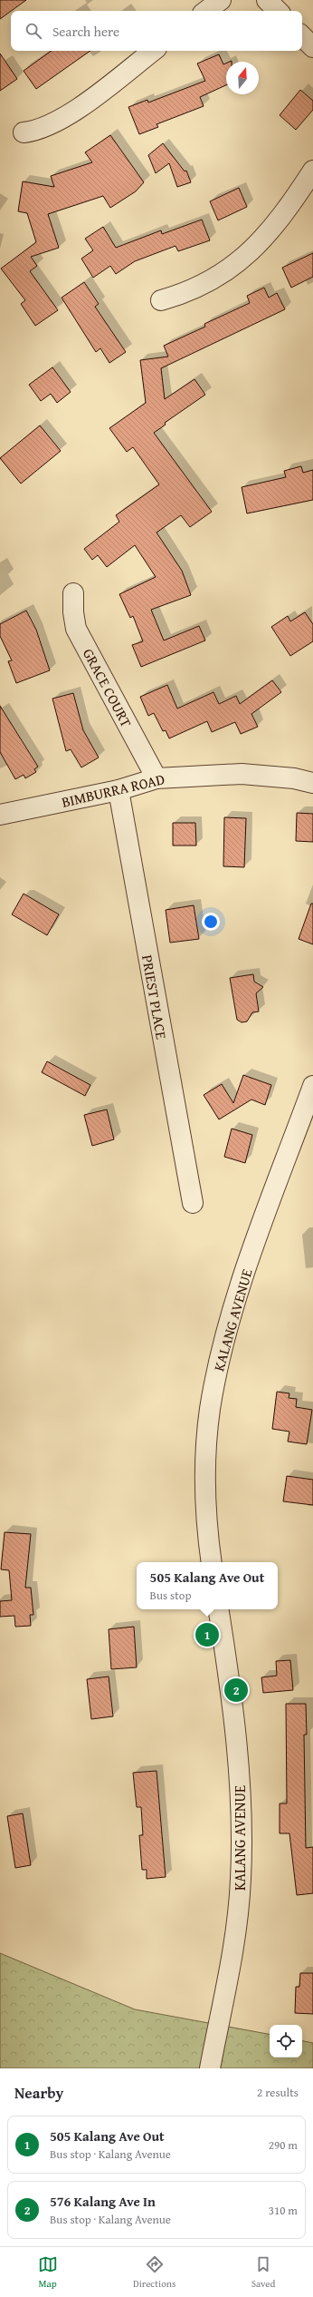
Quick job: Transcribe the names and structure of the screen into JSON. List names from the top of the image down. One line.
{"streets":{"street":["GRACE COURT","BIMBURRA ROAD","PRIEST PLACE","KALANG AVENUE"]},"crossings":[["GRACE COURT","BIMBURRA ROAD"],["BIMBURRA ROAD","PRIEST PLACE"]],"north":"top","page":{"search":"Search here","popup":["505 Kalang Ave Out","Bus stop"],"pins":["1","2"],"heading":["Nearby","2 results"],"list":[{"mark":"1","name":"505 Kalang Ave Out","note":"Bus stop · Kalang Avenue","value":"290 m"},{"mark":"2","name":"576 Kalang Ave In","note":"Bus stop · Kalang Avenue","value":"310 m"}],"nav":["Map","Directions","Saved"]}}
